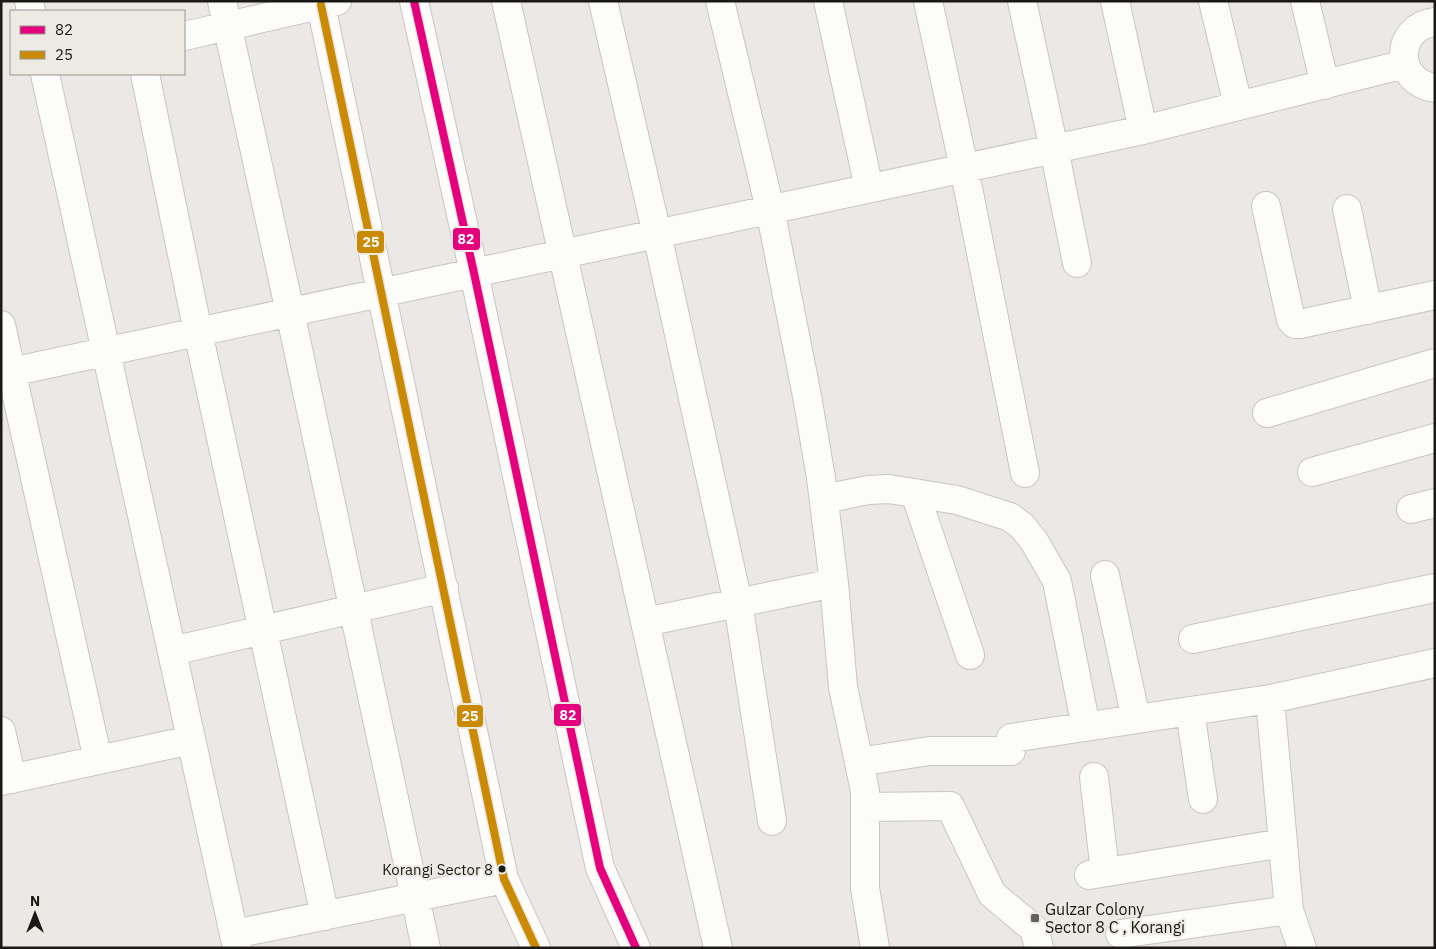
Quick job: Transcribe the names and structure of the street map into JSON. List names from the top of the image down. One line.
{"places":{"other":["Korangi Sector 8"],"transit":["Gulzar Colony Sector 8 C , Korangi"]},"lines":["transit line 82","transit line 25"],"legend":["82","25"],"north":"top"}
